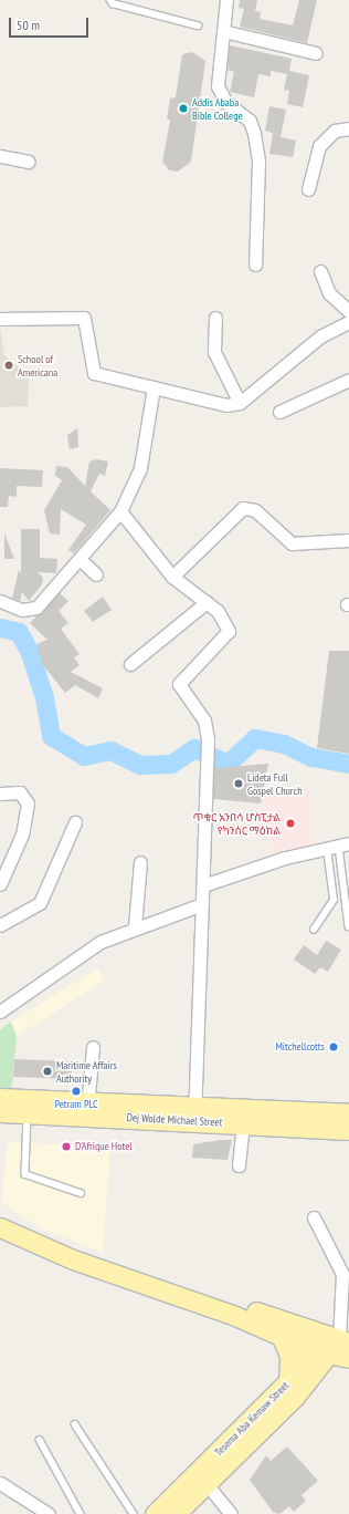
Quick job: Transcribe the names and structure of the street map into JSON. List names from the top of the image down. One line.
{"streets":{"main road":["Dej Wolde Michael Street","Tesema Aba Kemaw Street"]},"places":["Addis Ababa Bible College","School of Americana","Lideta Full Gospel Church","ጥቁር አንበሳ ሆስፒታል የካንሰር ማዕከል","Mitchellcotts","Maritime Affairs Authority","Petram PLC","D'Afrique Hotel"],"scale_bar":"50 m"}
